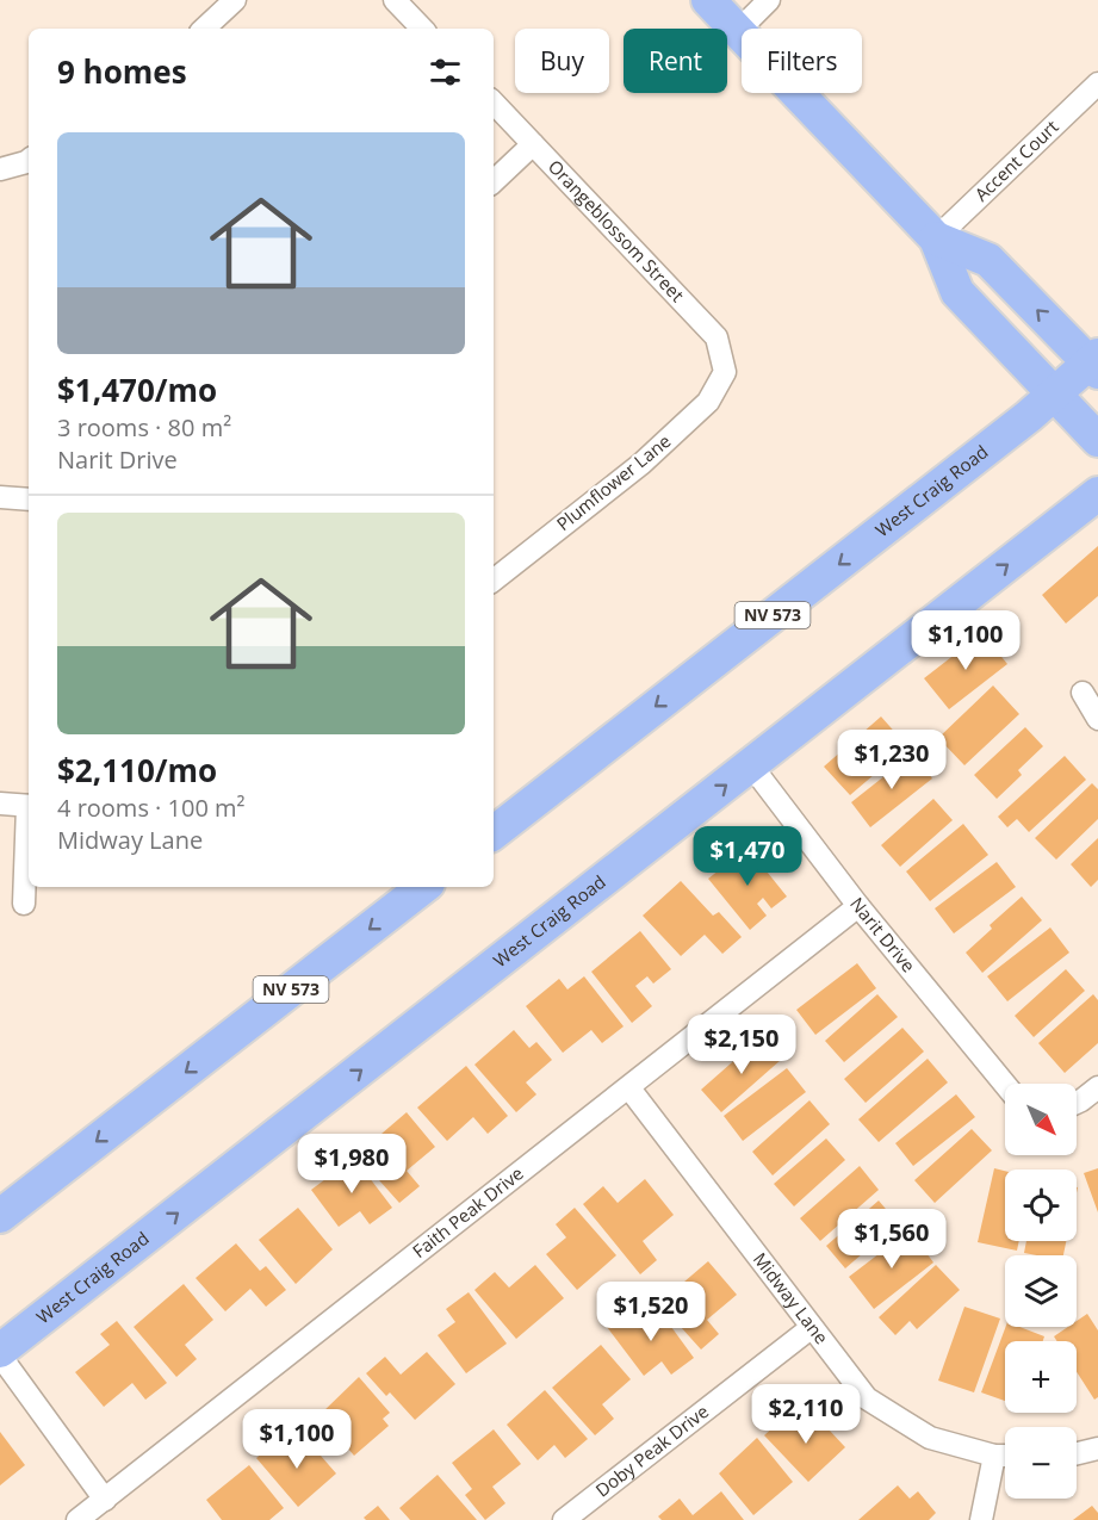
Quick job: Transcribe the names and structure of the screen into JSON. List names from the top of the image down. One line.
{"streets":{"main road":["West Craig Road","NV 573"],"street":["Accent Court","Orangeblossom Street","Plumflower Lane","Narit Drive","Faith Peak Drive","Midway Lane","Doby Peak Drive"]},"crossings":[["Orangeblossom Street","Plumflower Lane"],["West Craig Road","Narit Drive"],["Narit Drive","Faith Peak Drive"],["Faith Peak Drive","Midway Lane"],["Midway Lane","Doby Peak Drive"]],"north":"bottom right","page":{"chip":["Buy","Rent","Filters"],"heading":"9 homes","list":[{"name":"$1,470/mo","note":"3 rooms · 80 m² · Narit Drive"},{"name":"$2,110/mo","note":"4 rooms · 100 m² · Midway Lane"}],"price":["$1,100","$1,230","$1,470","$2,150","$1,980","$1,560","$1,520","$2,110","$1,100"],"map_buttons":["+","−"]}}
